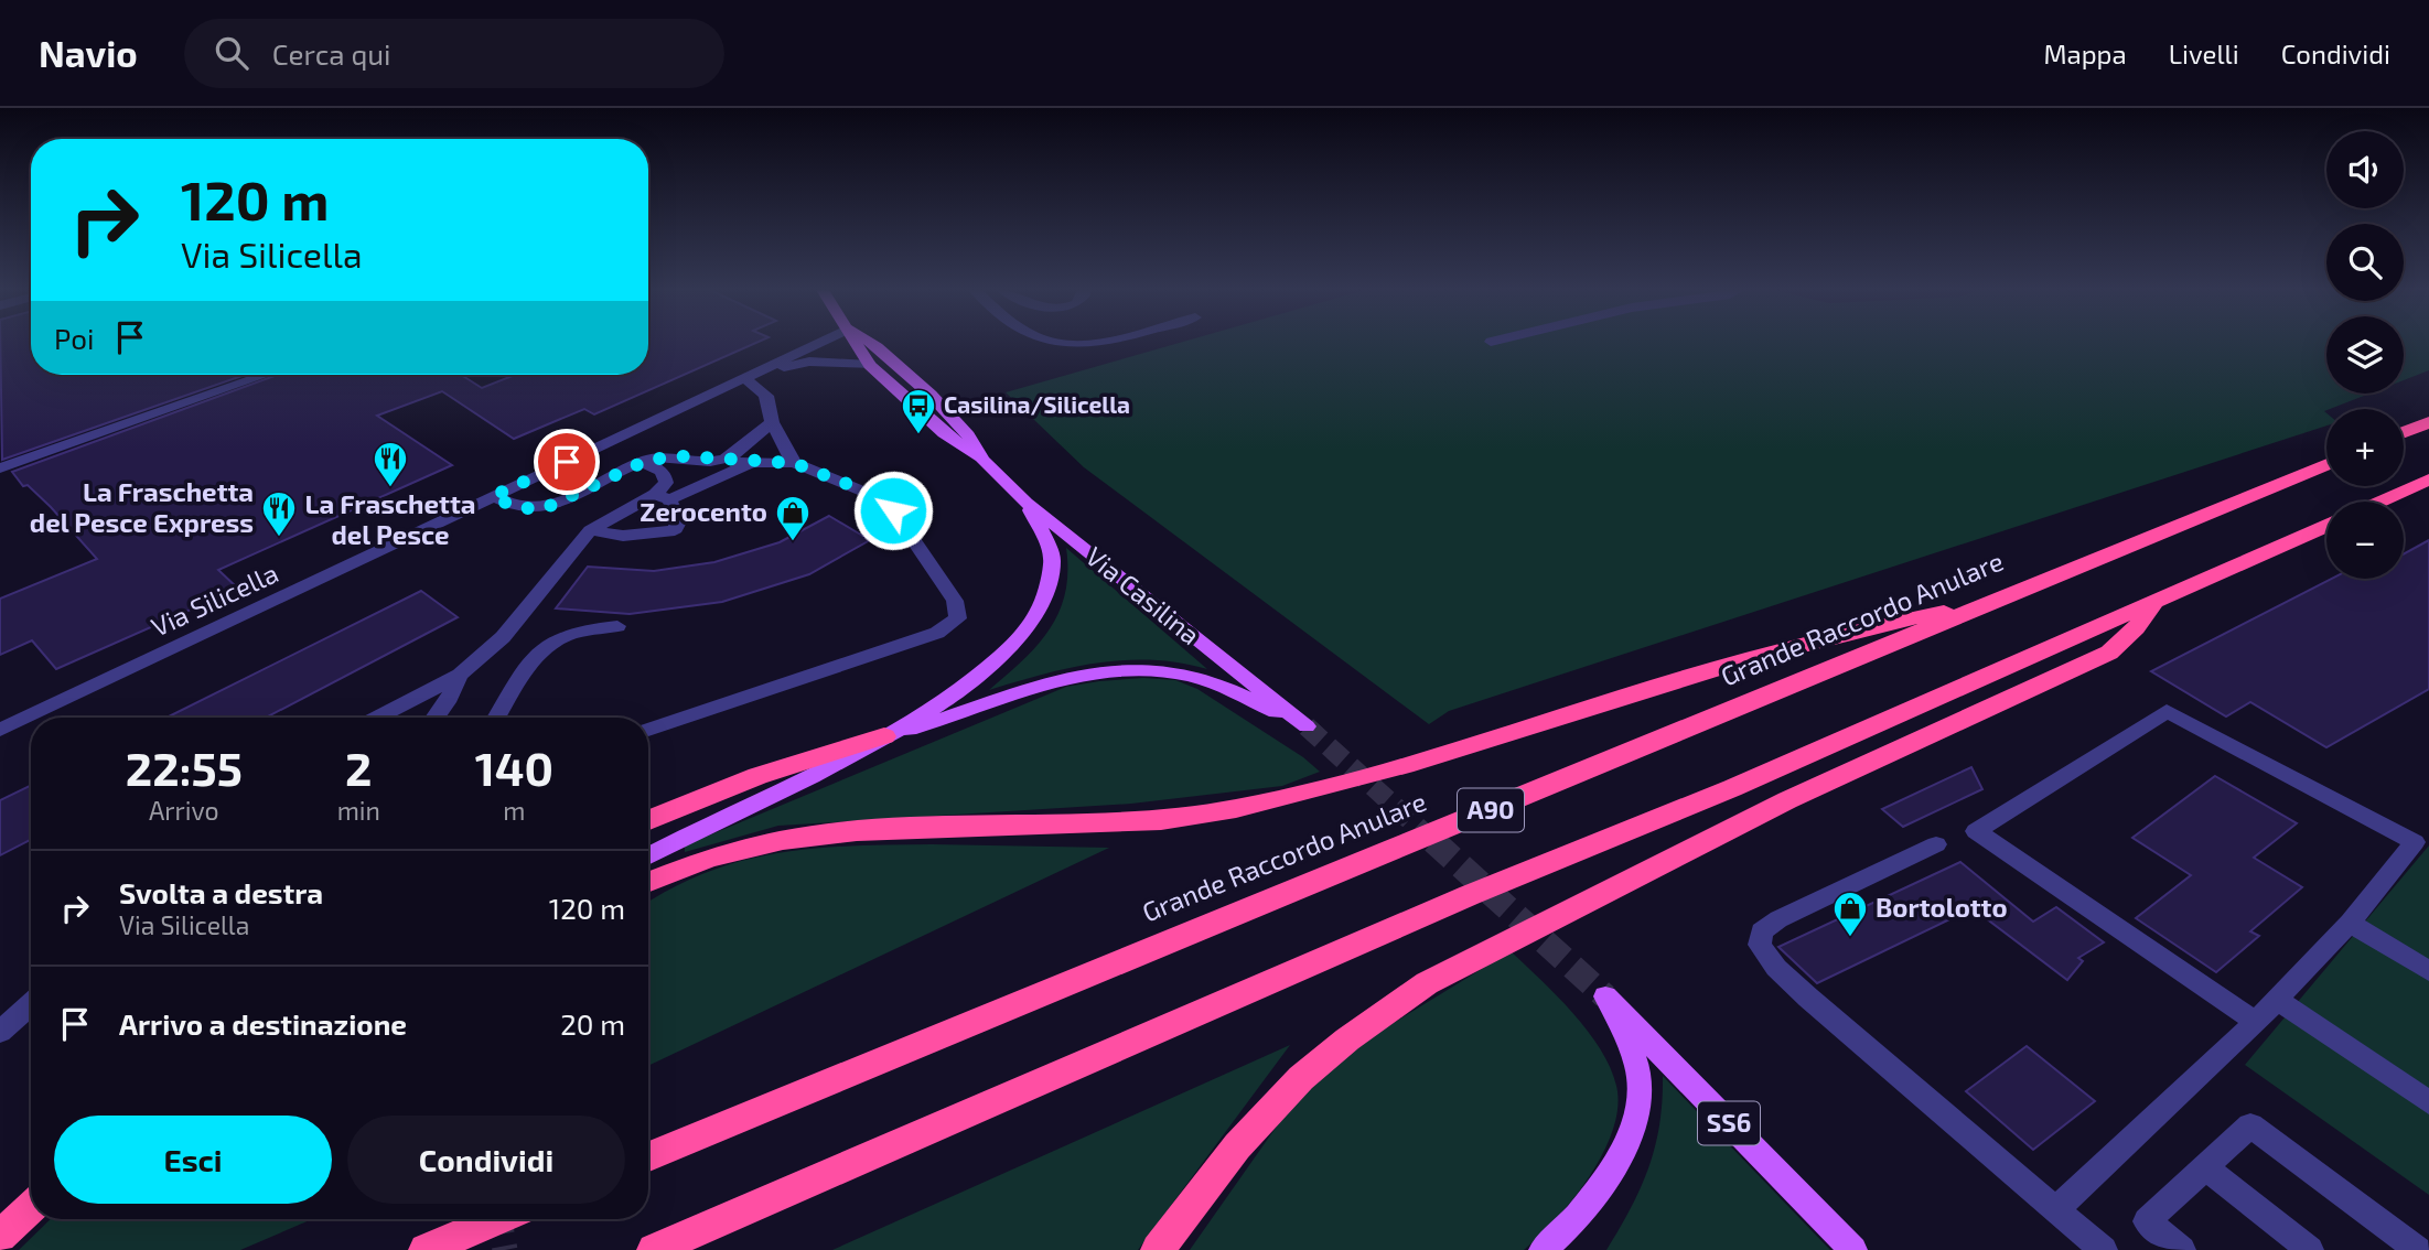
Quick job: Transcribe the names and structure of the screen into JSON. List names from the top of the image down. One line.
{"streets":{"highway":["Grande Raccordo Anulare","A90"],"main road":["Via Casilina","SS6"],"street":["Via Silicella"]},"crossings":[["Via Casilina","Via Silicella"]],"places":{"bus stop":["Casilina/Silicella"],"restaurant":["La Fraschetta del Pesce","La Fraschetta del Pesce Express"],"shop":["Zerocento","Bortolotto"]},"page":{"header":"Navio","search":"Cerca qui","nav":["Mappa","Livelli","Condividi"],"map_buttons":["+","−"],"turn":["120 m","Via Silicella"],"then":"Poi","eta":["22:55","Arrivo","2","min","140","m"],"list":[{"name":"Svolta a destra","note":"Via Silicella","value":"120 m"},{"name":"Arrivo a destinazione","value":"20 m"}],"buttons":["Esci","Condividi"]}}
